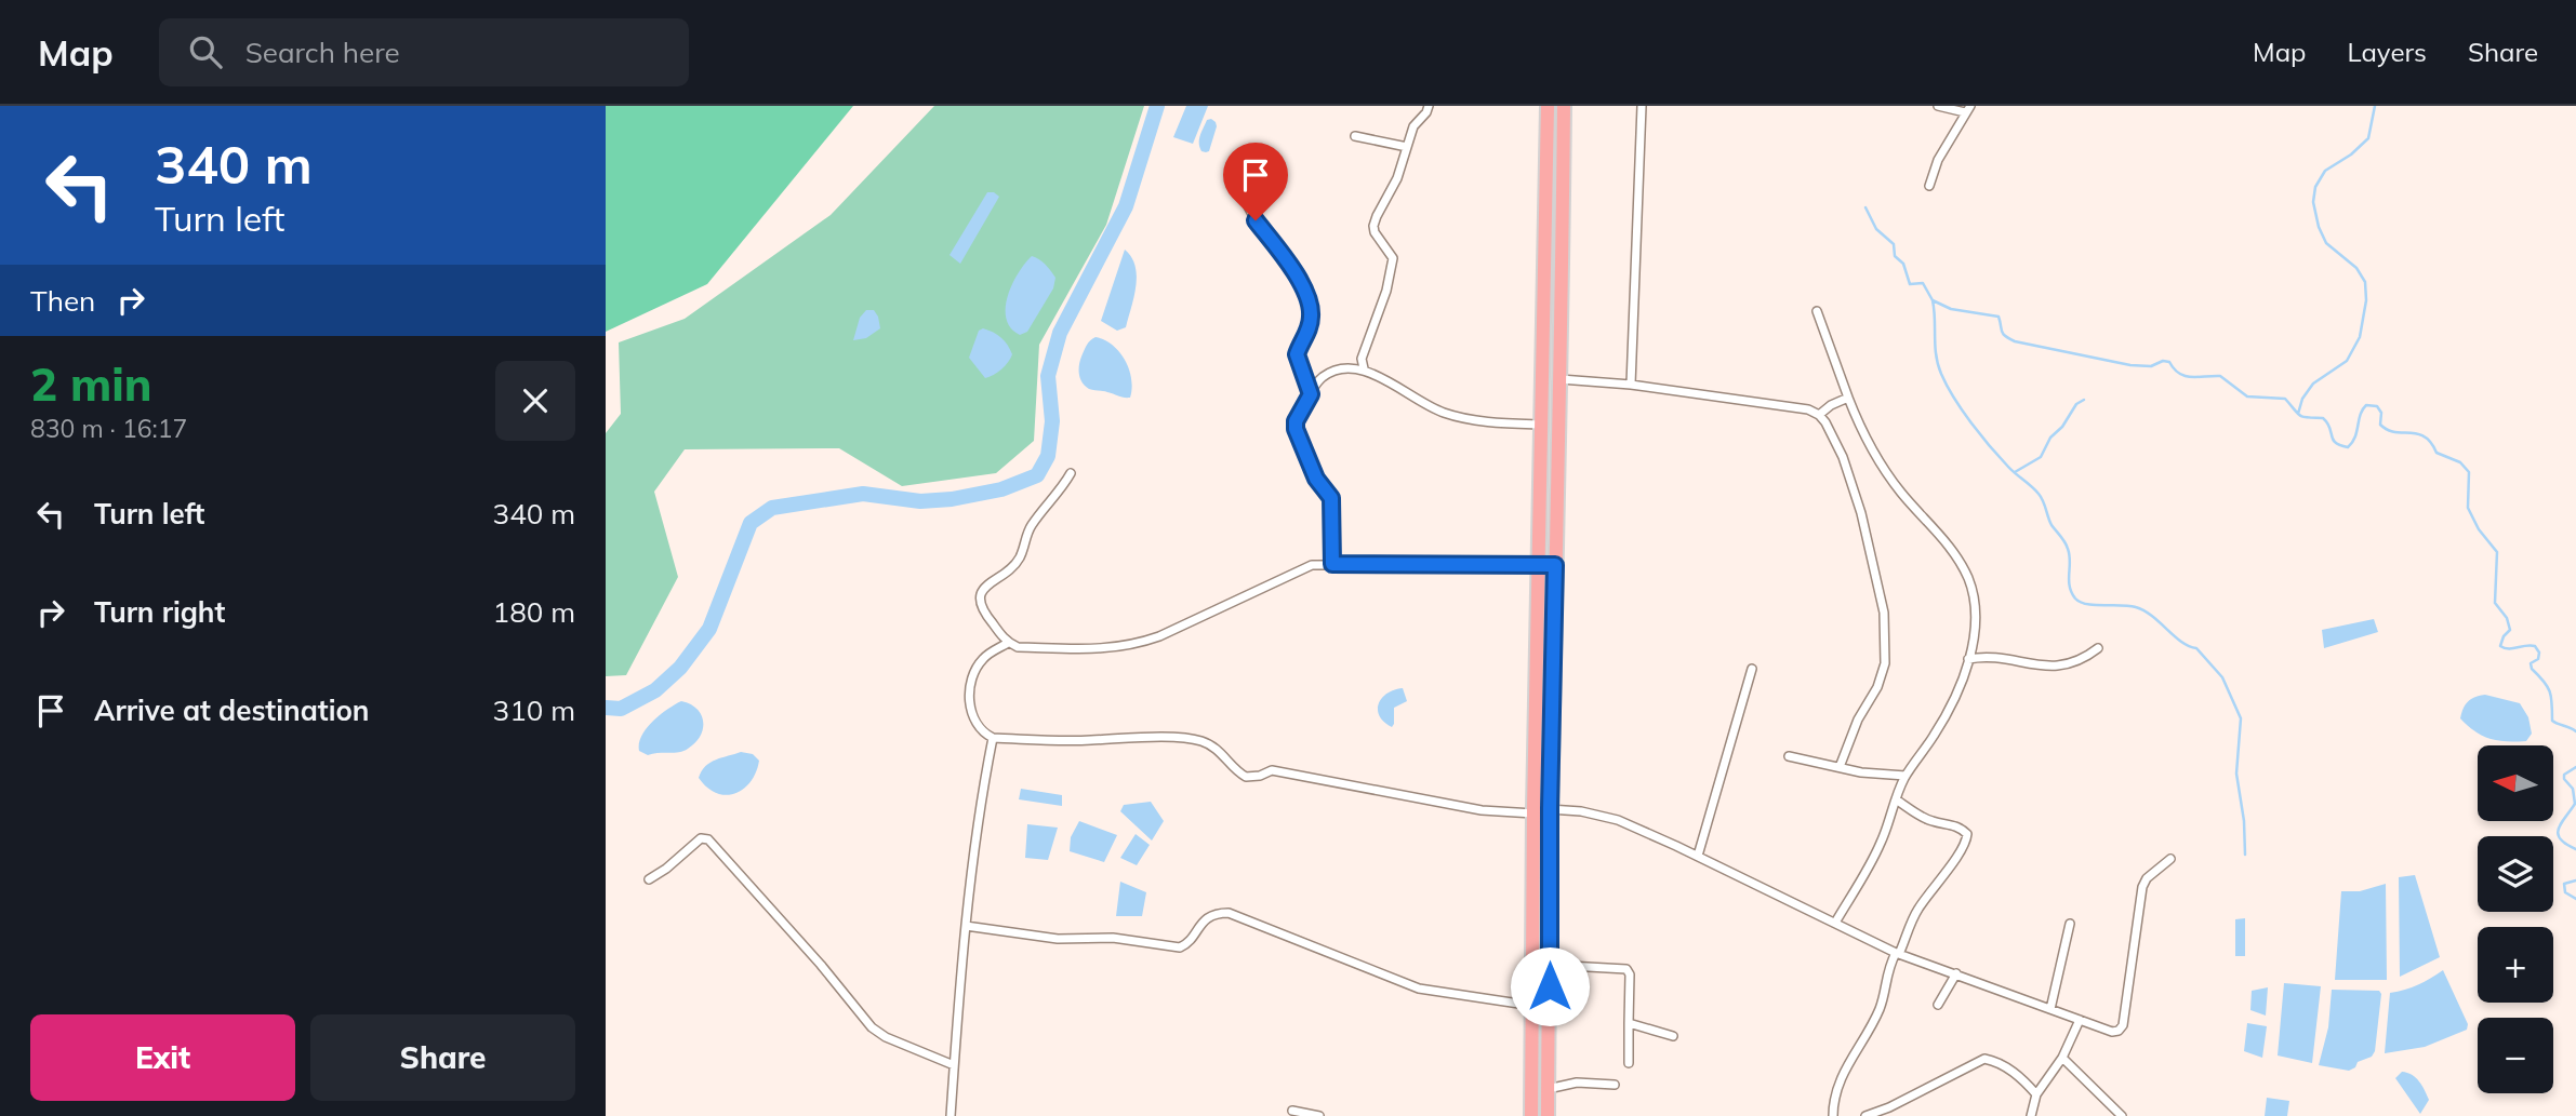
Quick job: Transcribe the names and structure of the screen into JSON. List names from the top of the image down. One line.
{"north":"left","page":{"header":"Map","search":"Search here","nav":["Map","Layers","Share"],"turn":["340 m","Turn left"],"then":"Then","heading":["2 min","830 m · 16:17"],"list":[{"name":"Turn left","value":"340 m"},{"name":"Turn right","value":"180 m"},{"name":"Arrive at destination","value":"310 m"}],"map_buttons":["+","−"],"buttons":["Exit","Share"]}}
